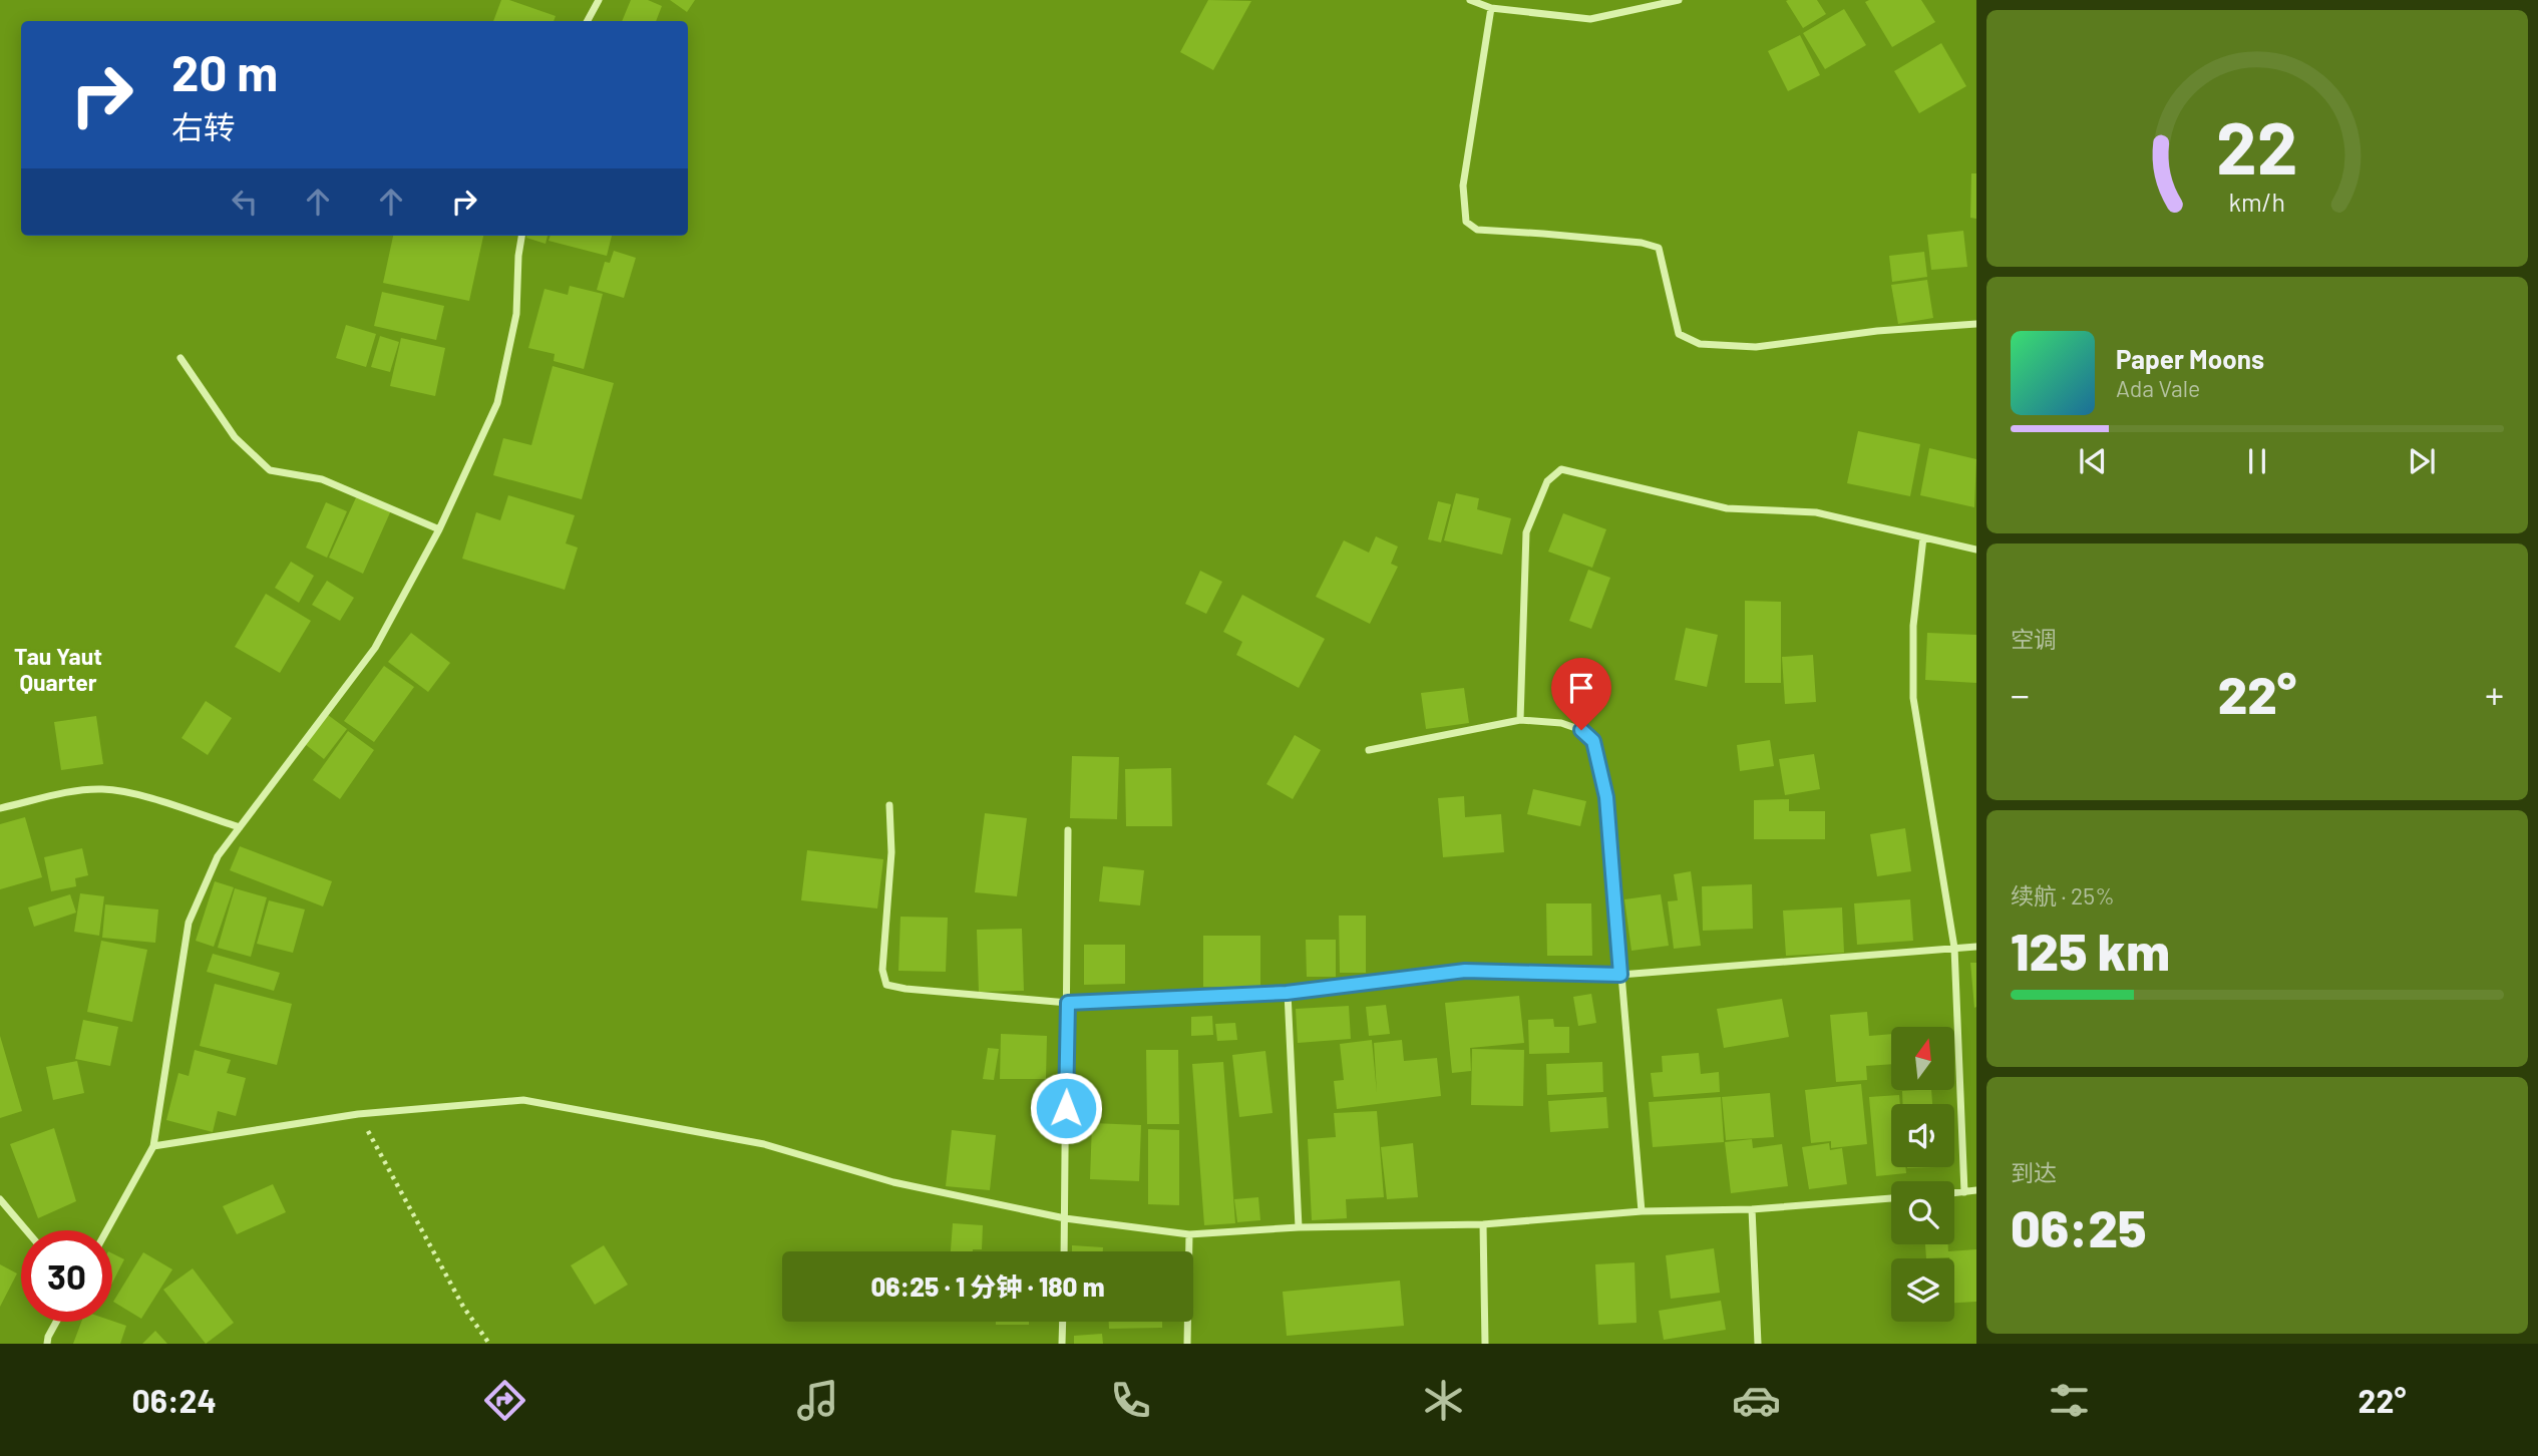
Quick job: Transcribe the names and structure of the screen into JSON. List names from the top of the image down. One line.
{"districts":["Tau Yaut Quarter"],"north":"top","page":{"turn":["20 m","右转"],"song":["Paper Moons","Ada Vale"],"tile":["空调",["续航 · 25%","125 km"],["到达","06:25"]],"heat":["−","22°","+"],"limit":"30","trip":"06:25 · 1 分钟 · 180 m","tabs":["06:24","22°"],"gauge":["22","km/h"]}}
